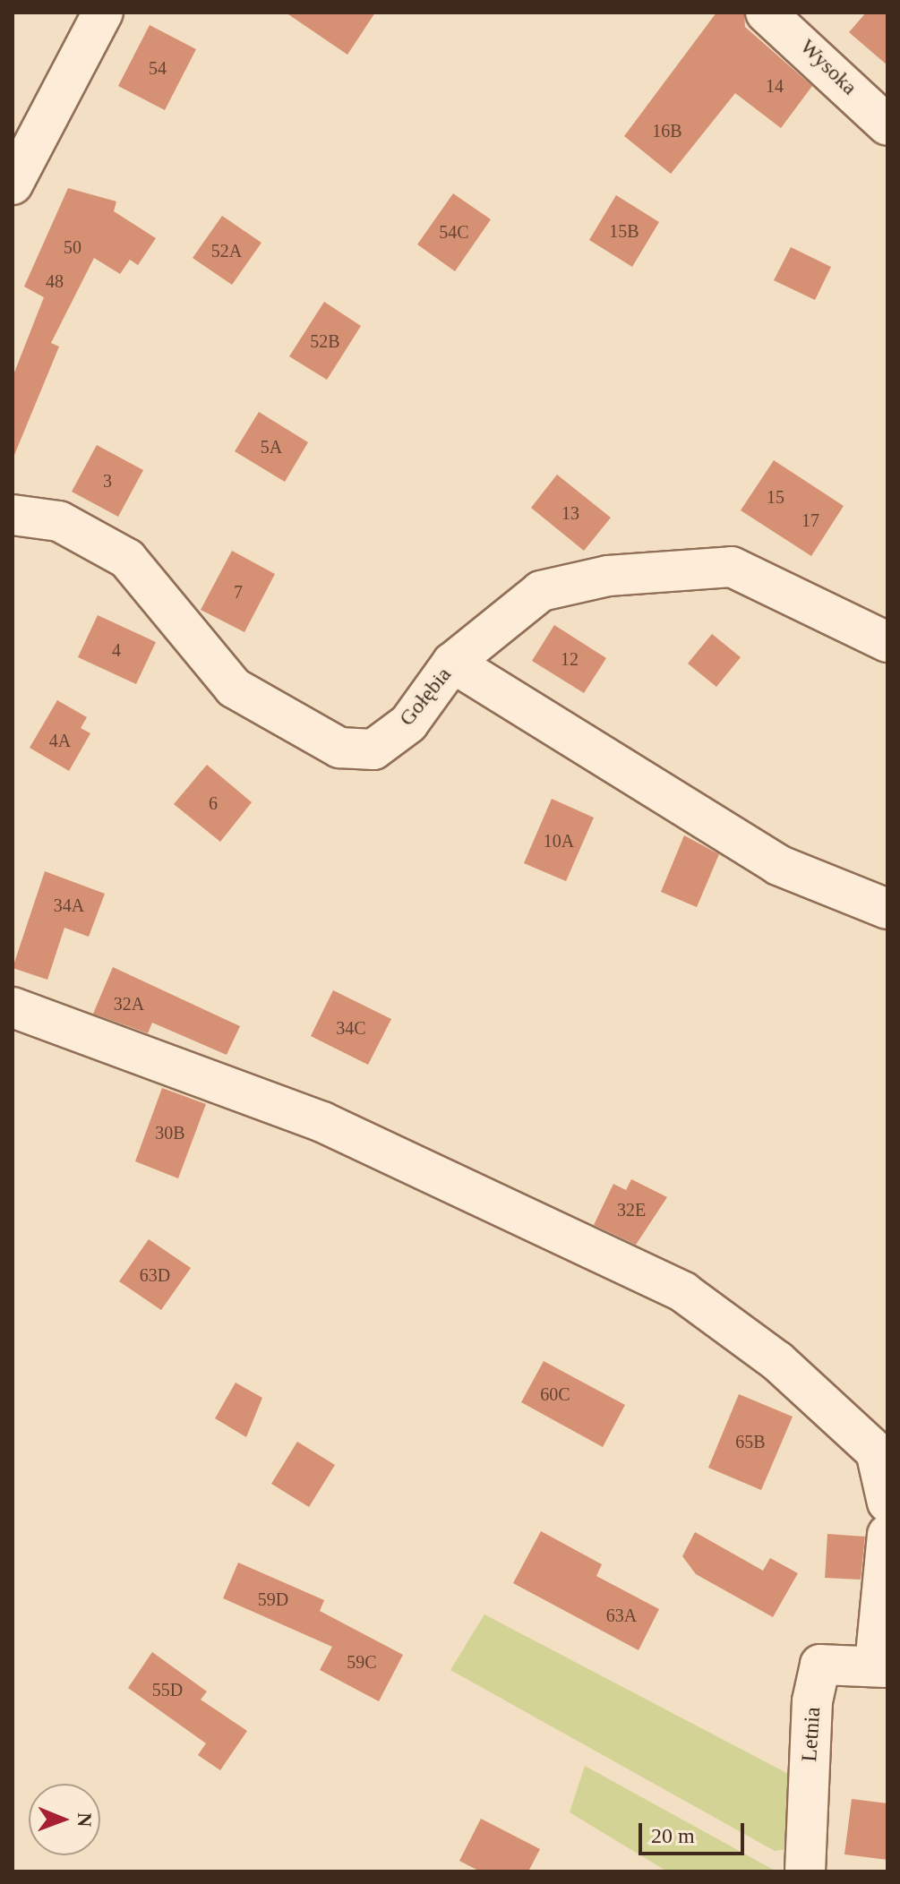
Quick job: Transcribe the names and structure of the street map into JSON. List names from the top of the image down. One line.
{"streets":{"street":["Wysoka","Gołębia","Letnia"]},"house_numbers":["54","14","16B","15B","54C","50","52A","48","52B","5A","3","15","13","17","7","4","12","4A","6","10A","34A","32A","34C","30B","32E","63D","60C","65B","59D","63A","59C","55D"],"scale_bar":"20 m","north":"right"}
